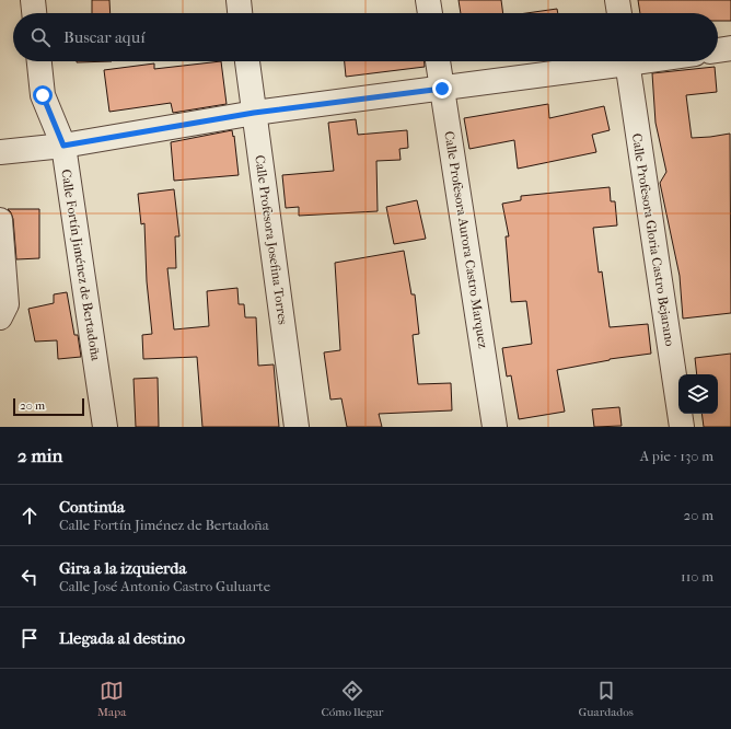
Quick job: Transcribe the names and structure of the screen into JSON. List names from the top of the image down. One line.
{"streets":{"street":["Calle Profesora Josefina Torres","Calle Profesora Aurora Castro Marquez","Calle Profesora Gloria Castro Bejarano","Calle Fortín Jiménez de Bertadoña"]},"scale_bar":"20 m","page":{"search":"Buscar aquí","scale":"20 m","heading":["2 min","A pie · 130 m"],"list":[["Continúa","Calle Fortín Jiménez de Bertadoña","20 m"],["Gira a la izquierda","Calle José Antonio Castro Guluarte","110 m"],"Llegada al destino"],"nav":["Mapa","Cómo llegar","Guardados"]}}
